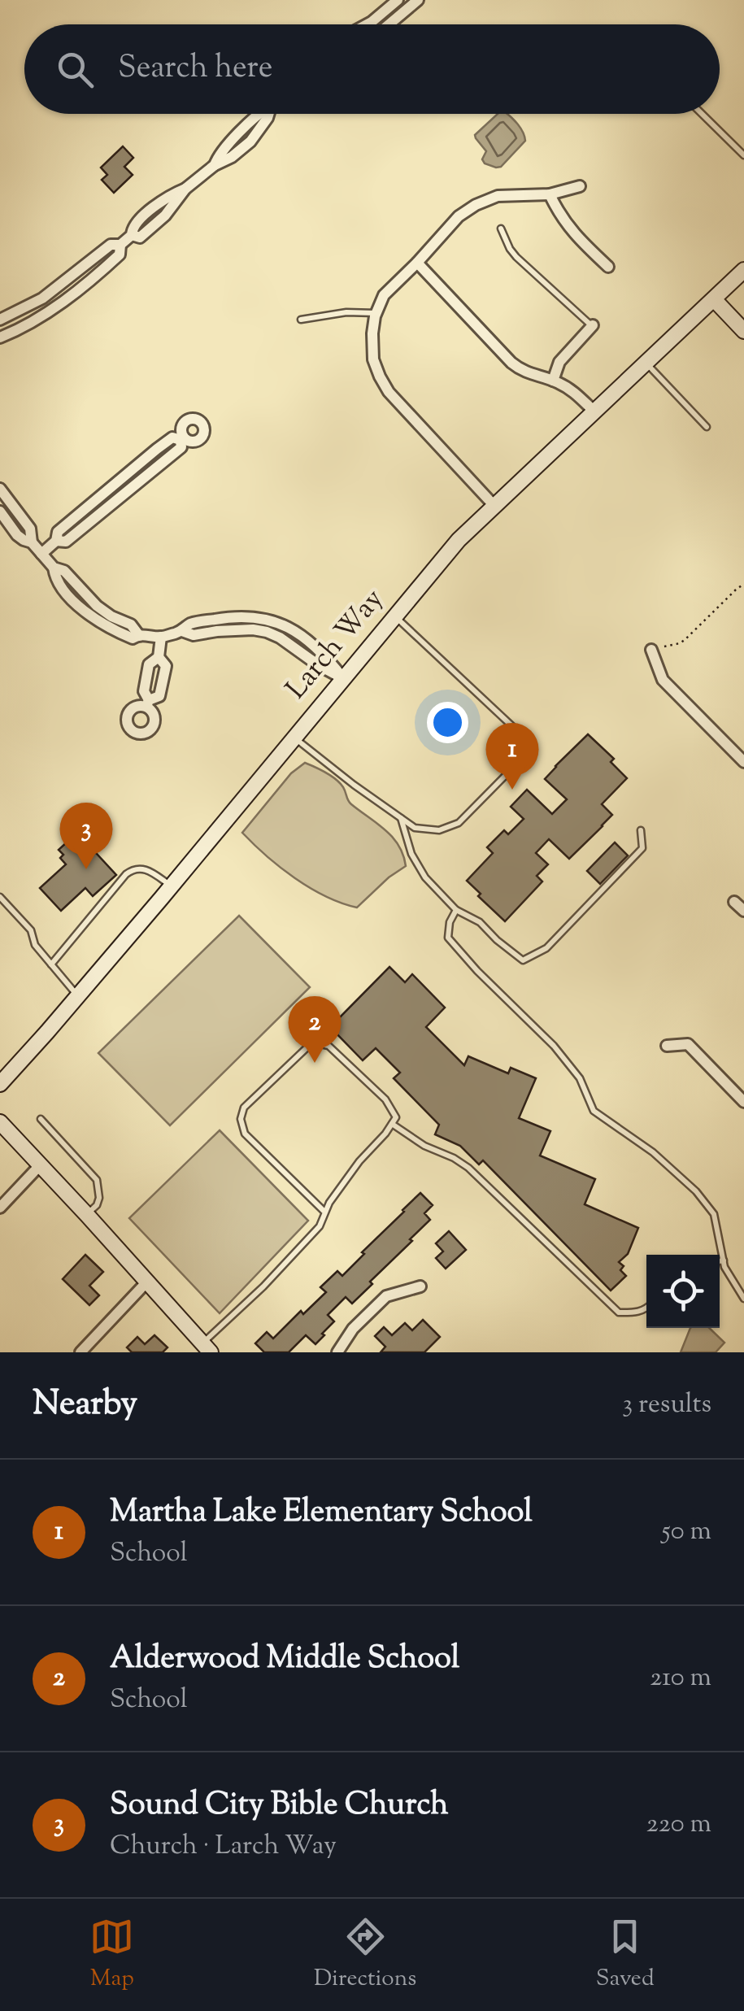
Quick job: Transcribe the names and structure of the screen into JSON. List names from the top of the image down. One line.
{"streets":{"main road":["Larch Way"]},"page":{"search":"Search here","pins":["1","3","2"],"heading":["Nearby","3 results"],"list":[{"mark":"1","name":"Martha Lake Elementary School","note":"School","value":"50 m"},{"mark":"2","name":"Alderwood Middle School","note":"School","value":"210 m"},{"mark":"3","name":"Sound City Bible Church","note":"Church · Larch Way","value":"220 m"}],"nav":["Map","Directions","Saved"]}}
